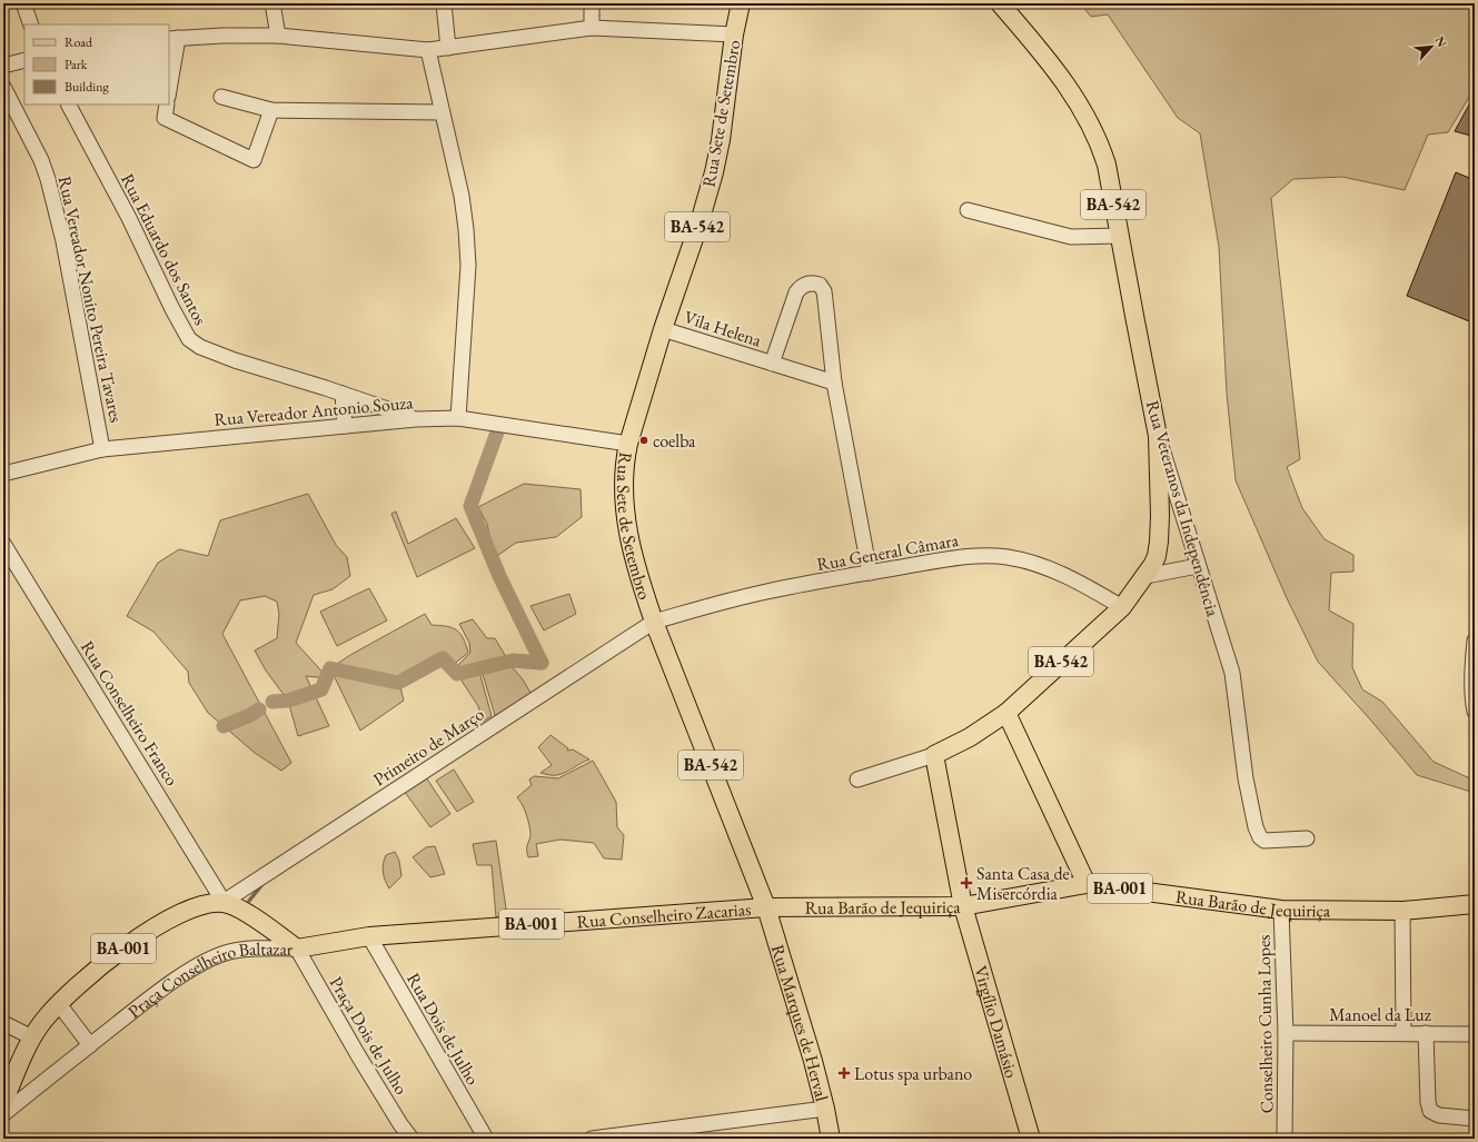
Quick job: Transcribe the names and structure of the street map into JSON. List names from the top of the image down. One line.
{"streets":{"main road":["Rua Sete de Setembro","BA-542","Rua Veteranos da Independência","BA-001","Rua Barão de Jequiriça","Rua Conselheiro Zacarias","Praça Conselheiro Baltazar","Virgílio Damásio","Rua Marques de Herval"],"street":["Rua Eduardo dos Santos","Rua Vereador Nonito Pereira Tavares","Vila Helena","Rua Vereador Antonio Souza","Rua General Câmara","Rua Conselheiro Franco","Primeiro de Março","Manoel da Luz","Conselheiro Cunha Lopes","Rua Dois de Julho","Praça Dois de Julho"]},"crossings":[["Rua Sete de Setembro","Vila Helena"],["Rua Sete de Setembro","Rua Vereador Antonio Souza"],["Rua Sete de Setembro","Rua General Câmara"],["Rua Sete de Setembro","Primeiro de Março"],["Rua Sete de Setembro","Rua Barão de Jequiriça"],["Rua Sete de Setembro","Rua Conselheiro Zacarias"],["Rua Sete de Setembro","Rua Marques de Herval"],["BA-542","Rua Veteranos da Independência"],["BA-542","Rua General Câmara"],["Rua Eduardo dos Santos","Rua Vereador Antonio Souza"],["Rua Vereador Nonito Pereira Tavares","Rua Vereador Antonio Souza"],["Rua General Câmara","Primeiro de Março"],["Rua Conselheiro Franco","Primeiro de Março"],["Rua Conselheiro Franco","BA-001"],["Rua Conselheiro Franco","Praça Conselheiro Baltazar"],["Primeiro de Março","BA-001"],["Primeiro de Março","Praça Conselheiro Baltazar"],["BA-001","Praça Conselheiro Baltazar"],["Rua Barão de Jequiriça","Rua Conselheiro Zacarias"],["Rua Barão de Jequiriça","Virgílio Damásio"],["Rua Barão de Jequiriça","Rua Marques de Herval"],["Rua Barão de Jequiriça","Conselheiro Cunha Lopes"],["Rua Conselheiro Zacarias","Praça Conselheiro Baltazar"],["Rua Conselheiro Zacarias","Rua Marques de Herval"],["Rua Conselheiro Zacarias","Rua Dois de Julho"],["Rua Conselheiro Zacarias","Praça Dois de Julho"],["Praça Conselheiro Baltazar","Praça Dois de Julho"],["Manoel da Luz","Conselheiro Cunha Lopes"]],"places":{"other":["coelba"],"health":["Santa Casa de Misercórdia","Lotus spa urbano"]},"legend":["Road","Park","Building"],"north":"top right"}
